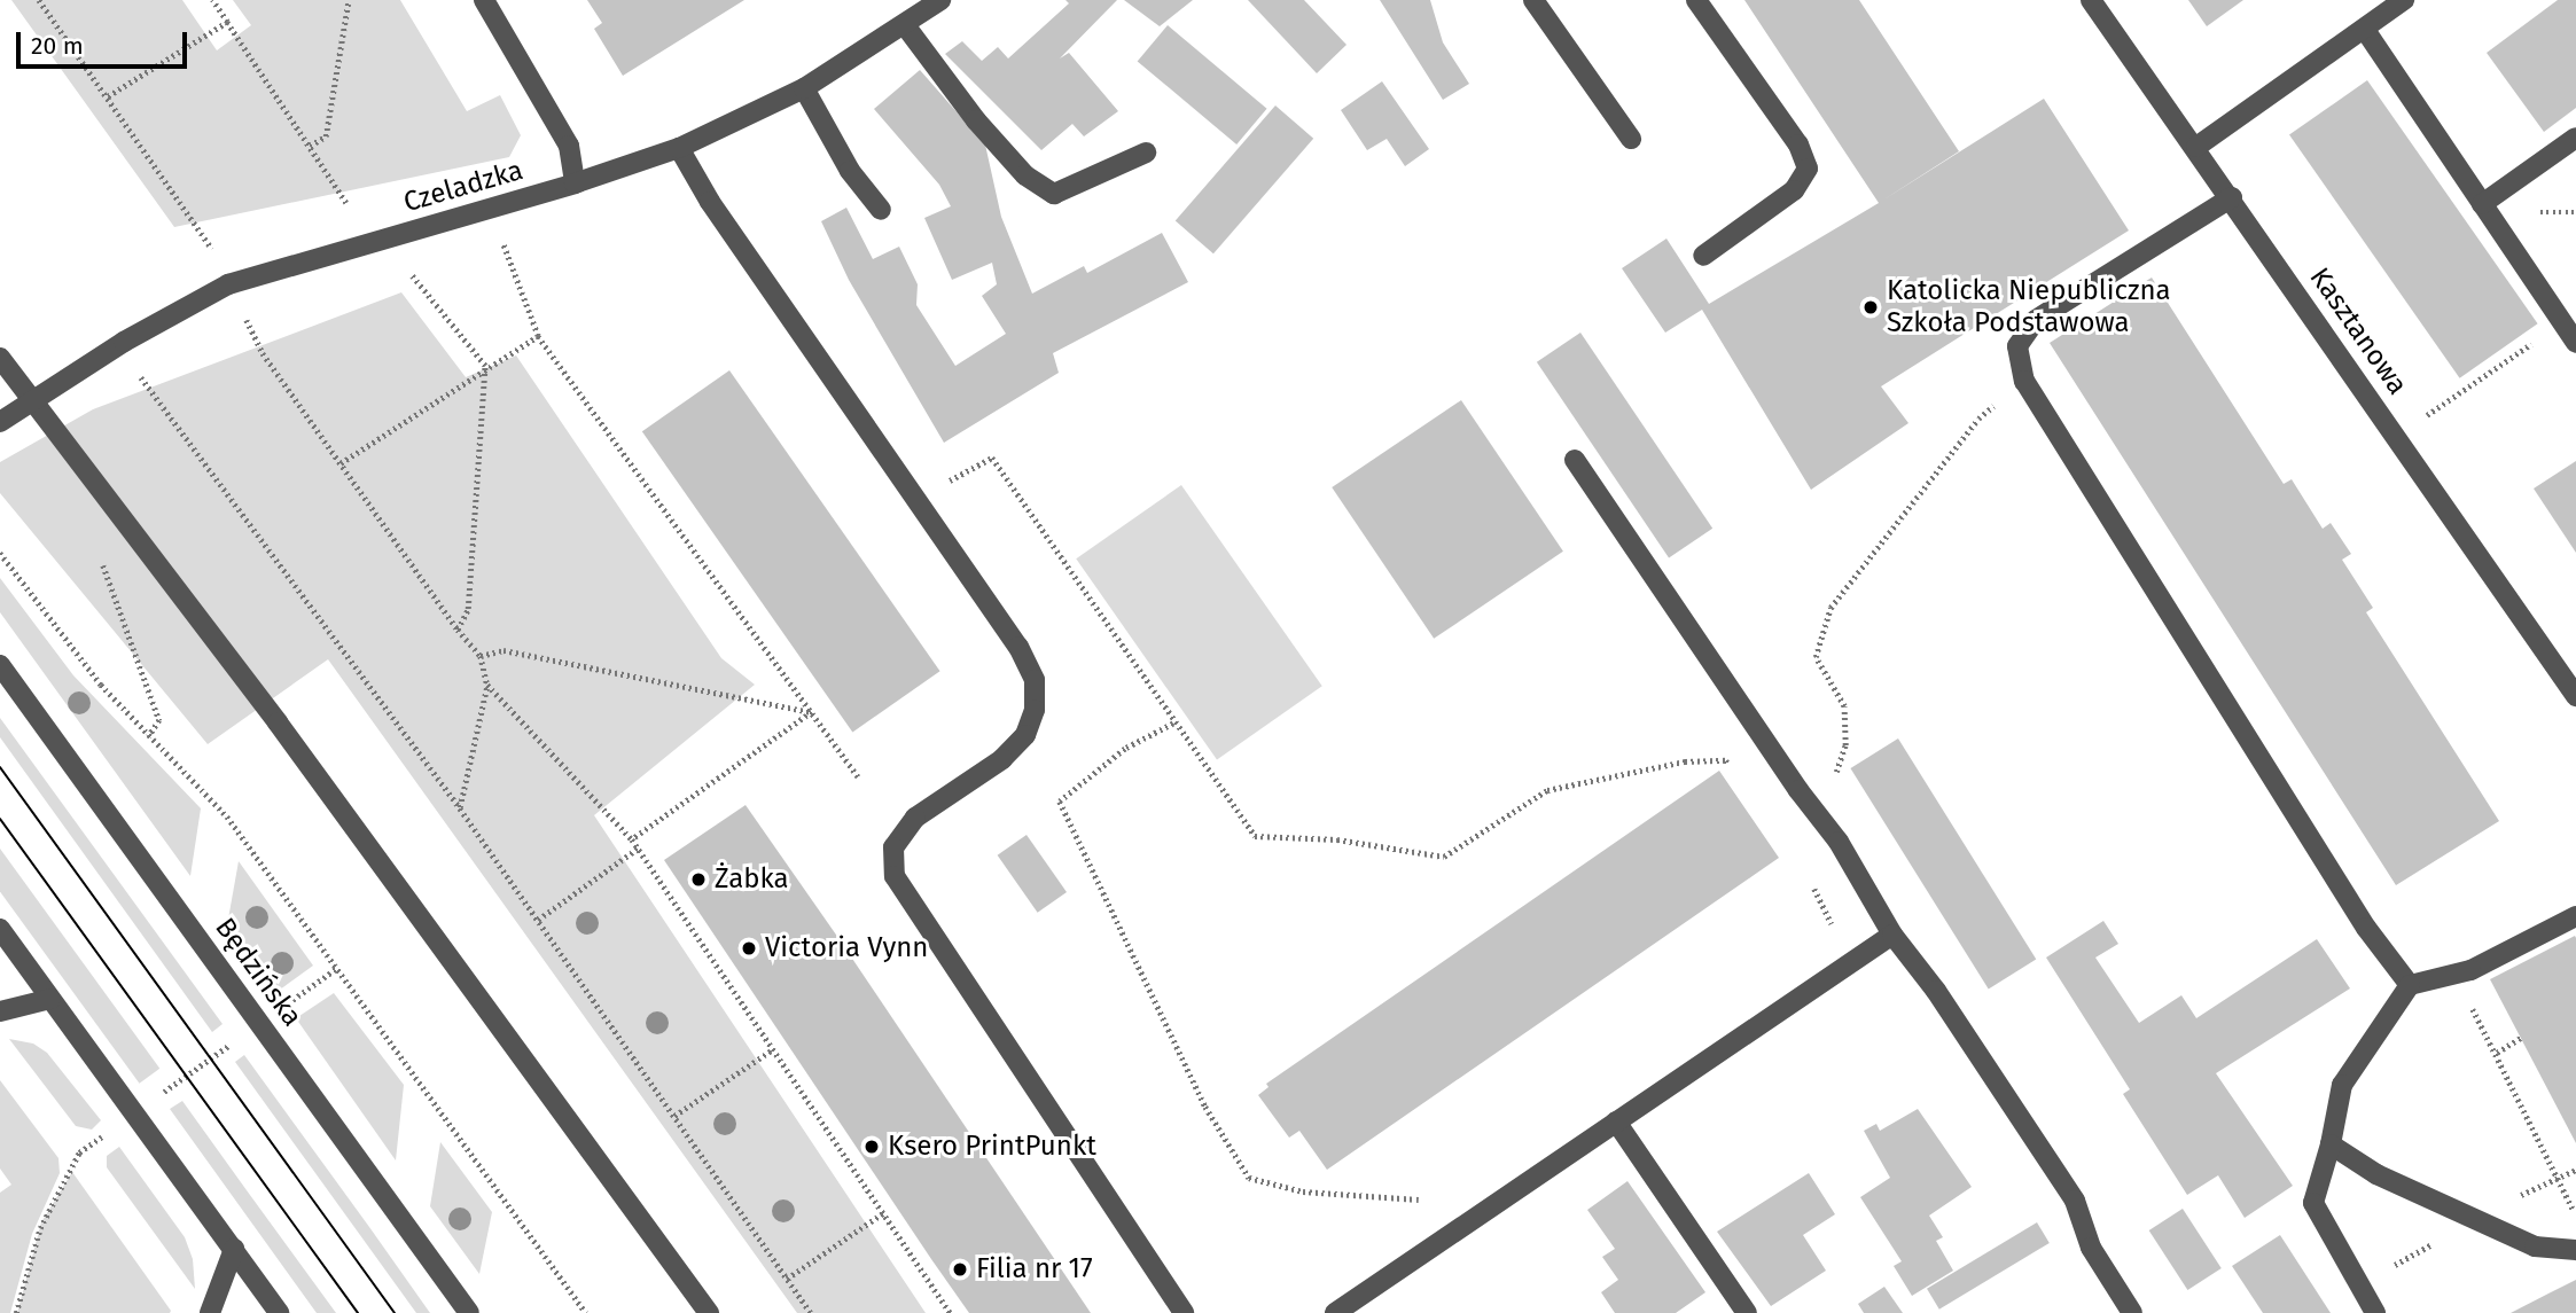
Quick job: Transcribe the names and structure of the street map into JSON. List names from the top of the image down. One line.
{"streets":{"street":["Czeladzka","Kasztanowa","Będzińska"]},"places":["Katolicka Niepubliczna Szkoła Podstawowa","Żabka","Victoria Vynn","Ksero PrintPunkt","Filia nr 17"],"scale_bar":"20 m"}
